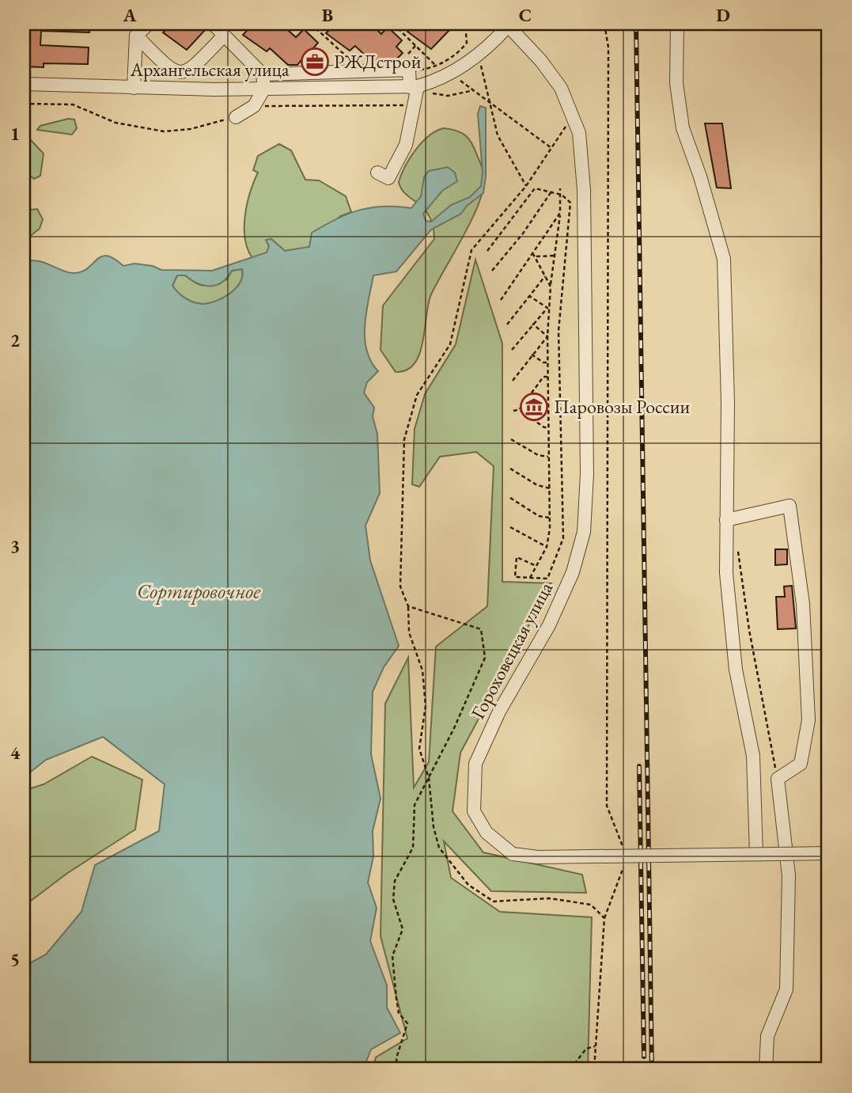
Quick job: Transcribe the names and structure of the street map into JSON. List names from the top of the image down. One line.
{"streets":{"street":["Архангельская улица","Гороховецкая улица"]},"crossings":[["Архангельская улица","Гороховецкая улица"]],"water":["Сортировочное"],"places":{"office":["РЖДстрой"],"museum":["Паровозы России"]},"grid":{"columns":["A","B","C","D"],"rows":["1","2","3","4","5"]}}
